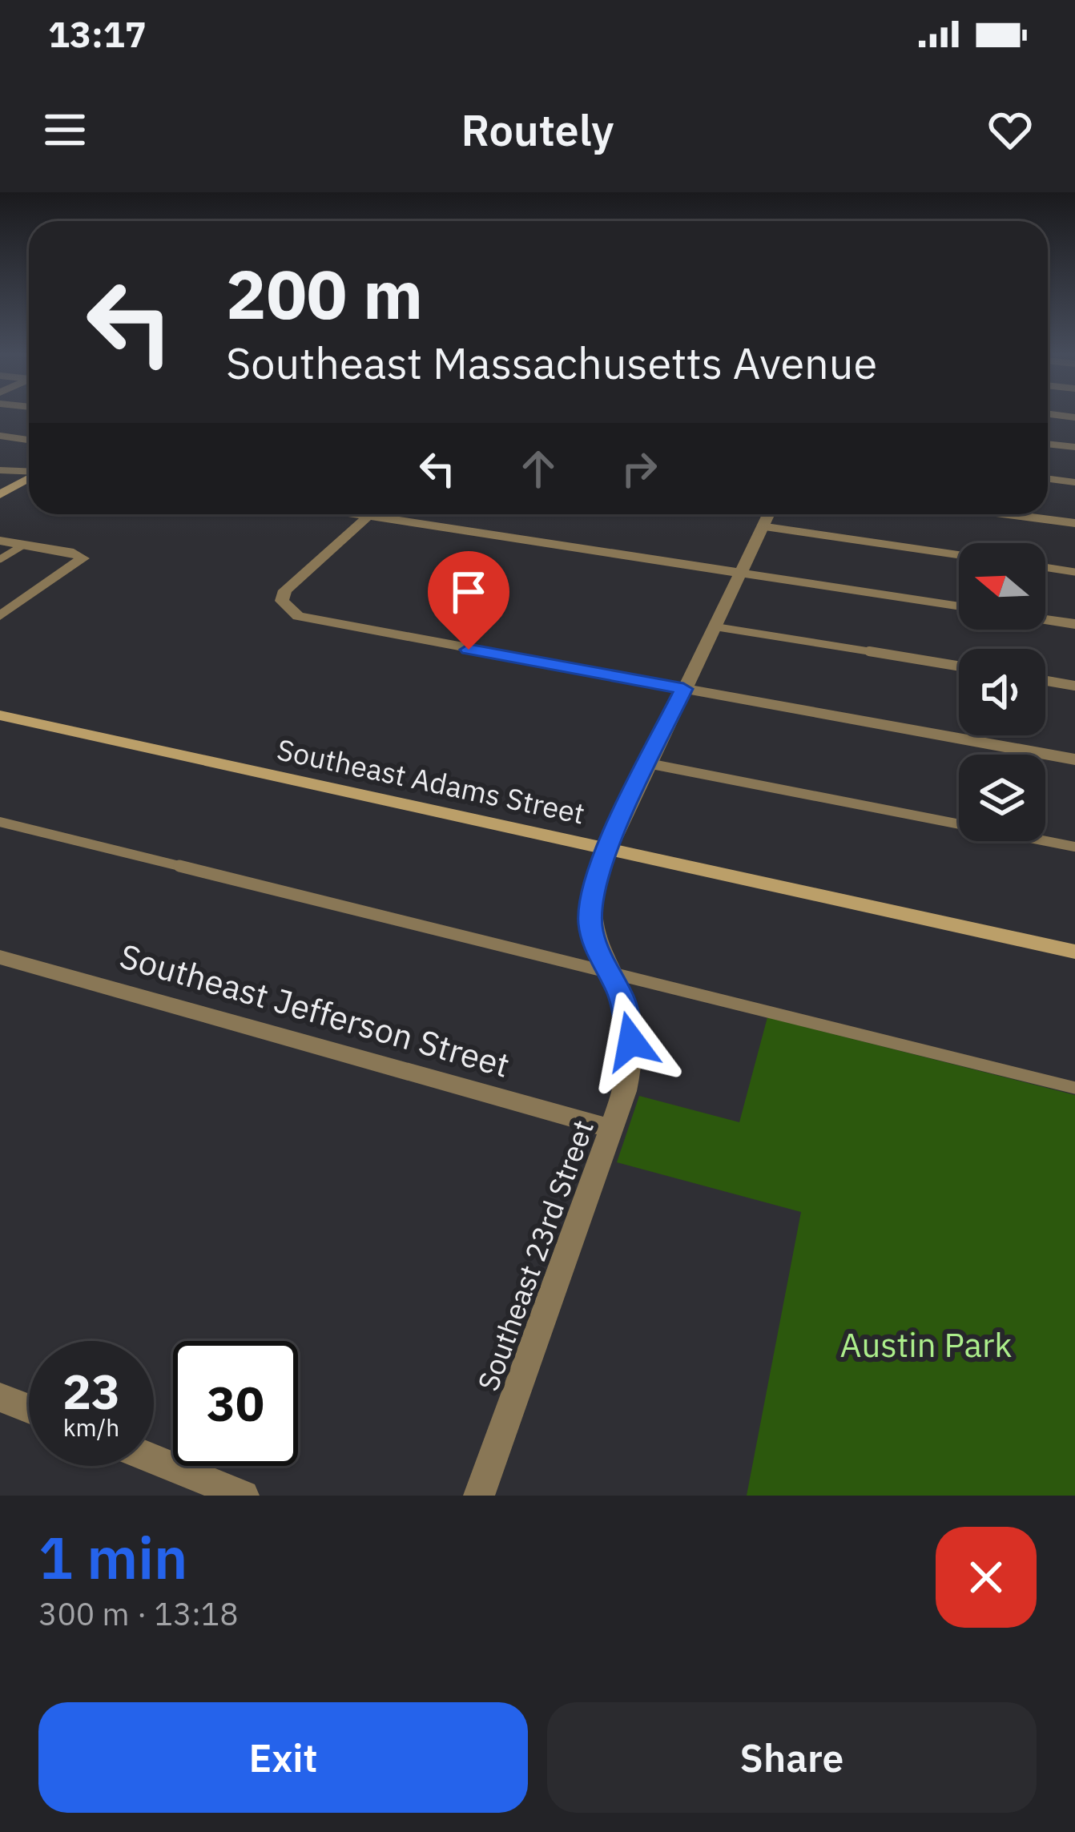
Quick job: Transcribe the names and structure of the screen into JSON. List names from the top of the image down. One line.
{"streets":{"main road":["Southeast Adams Street"],"street":["Southeast Jefferson Street","Southeast 23rd Street"]},"crossings":[["Southeast Adams Street","Southeast 23rd Street"],["Southeast Jefferson Street","Southeast 23rd Street"]],"parks":["Austin Park"],"north":"left","page":{"status":"13:17","header":"Routely","turn":["200 m","Southeast Massachusetts Avenue"],"speed":"23 km/h","limit":"30","heading":["1 min","300 m · 13:18"],"buttons":["Exit","Share"]}}
